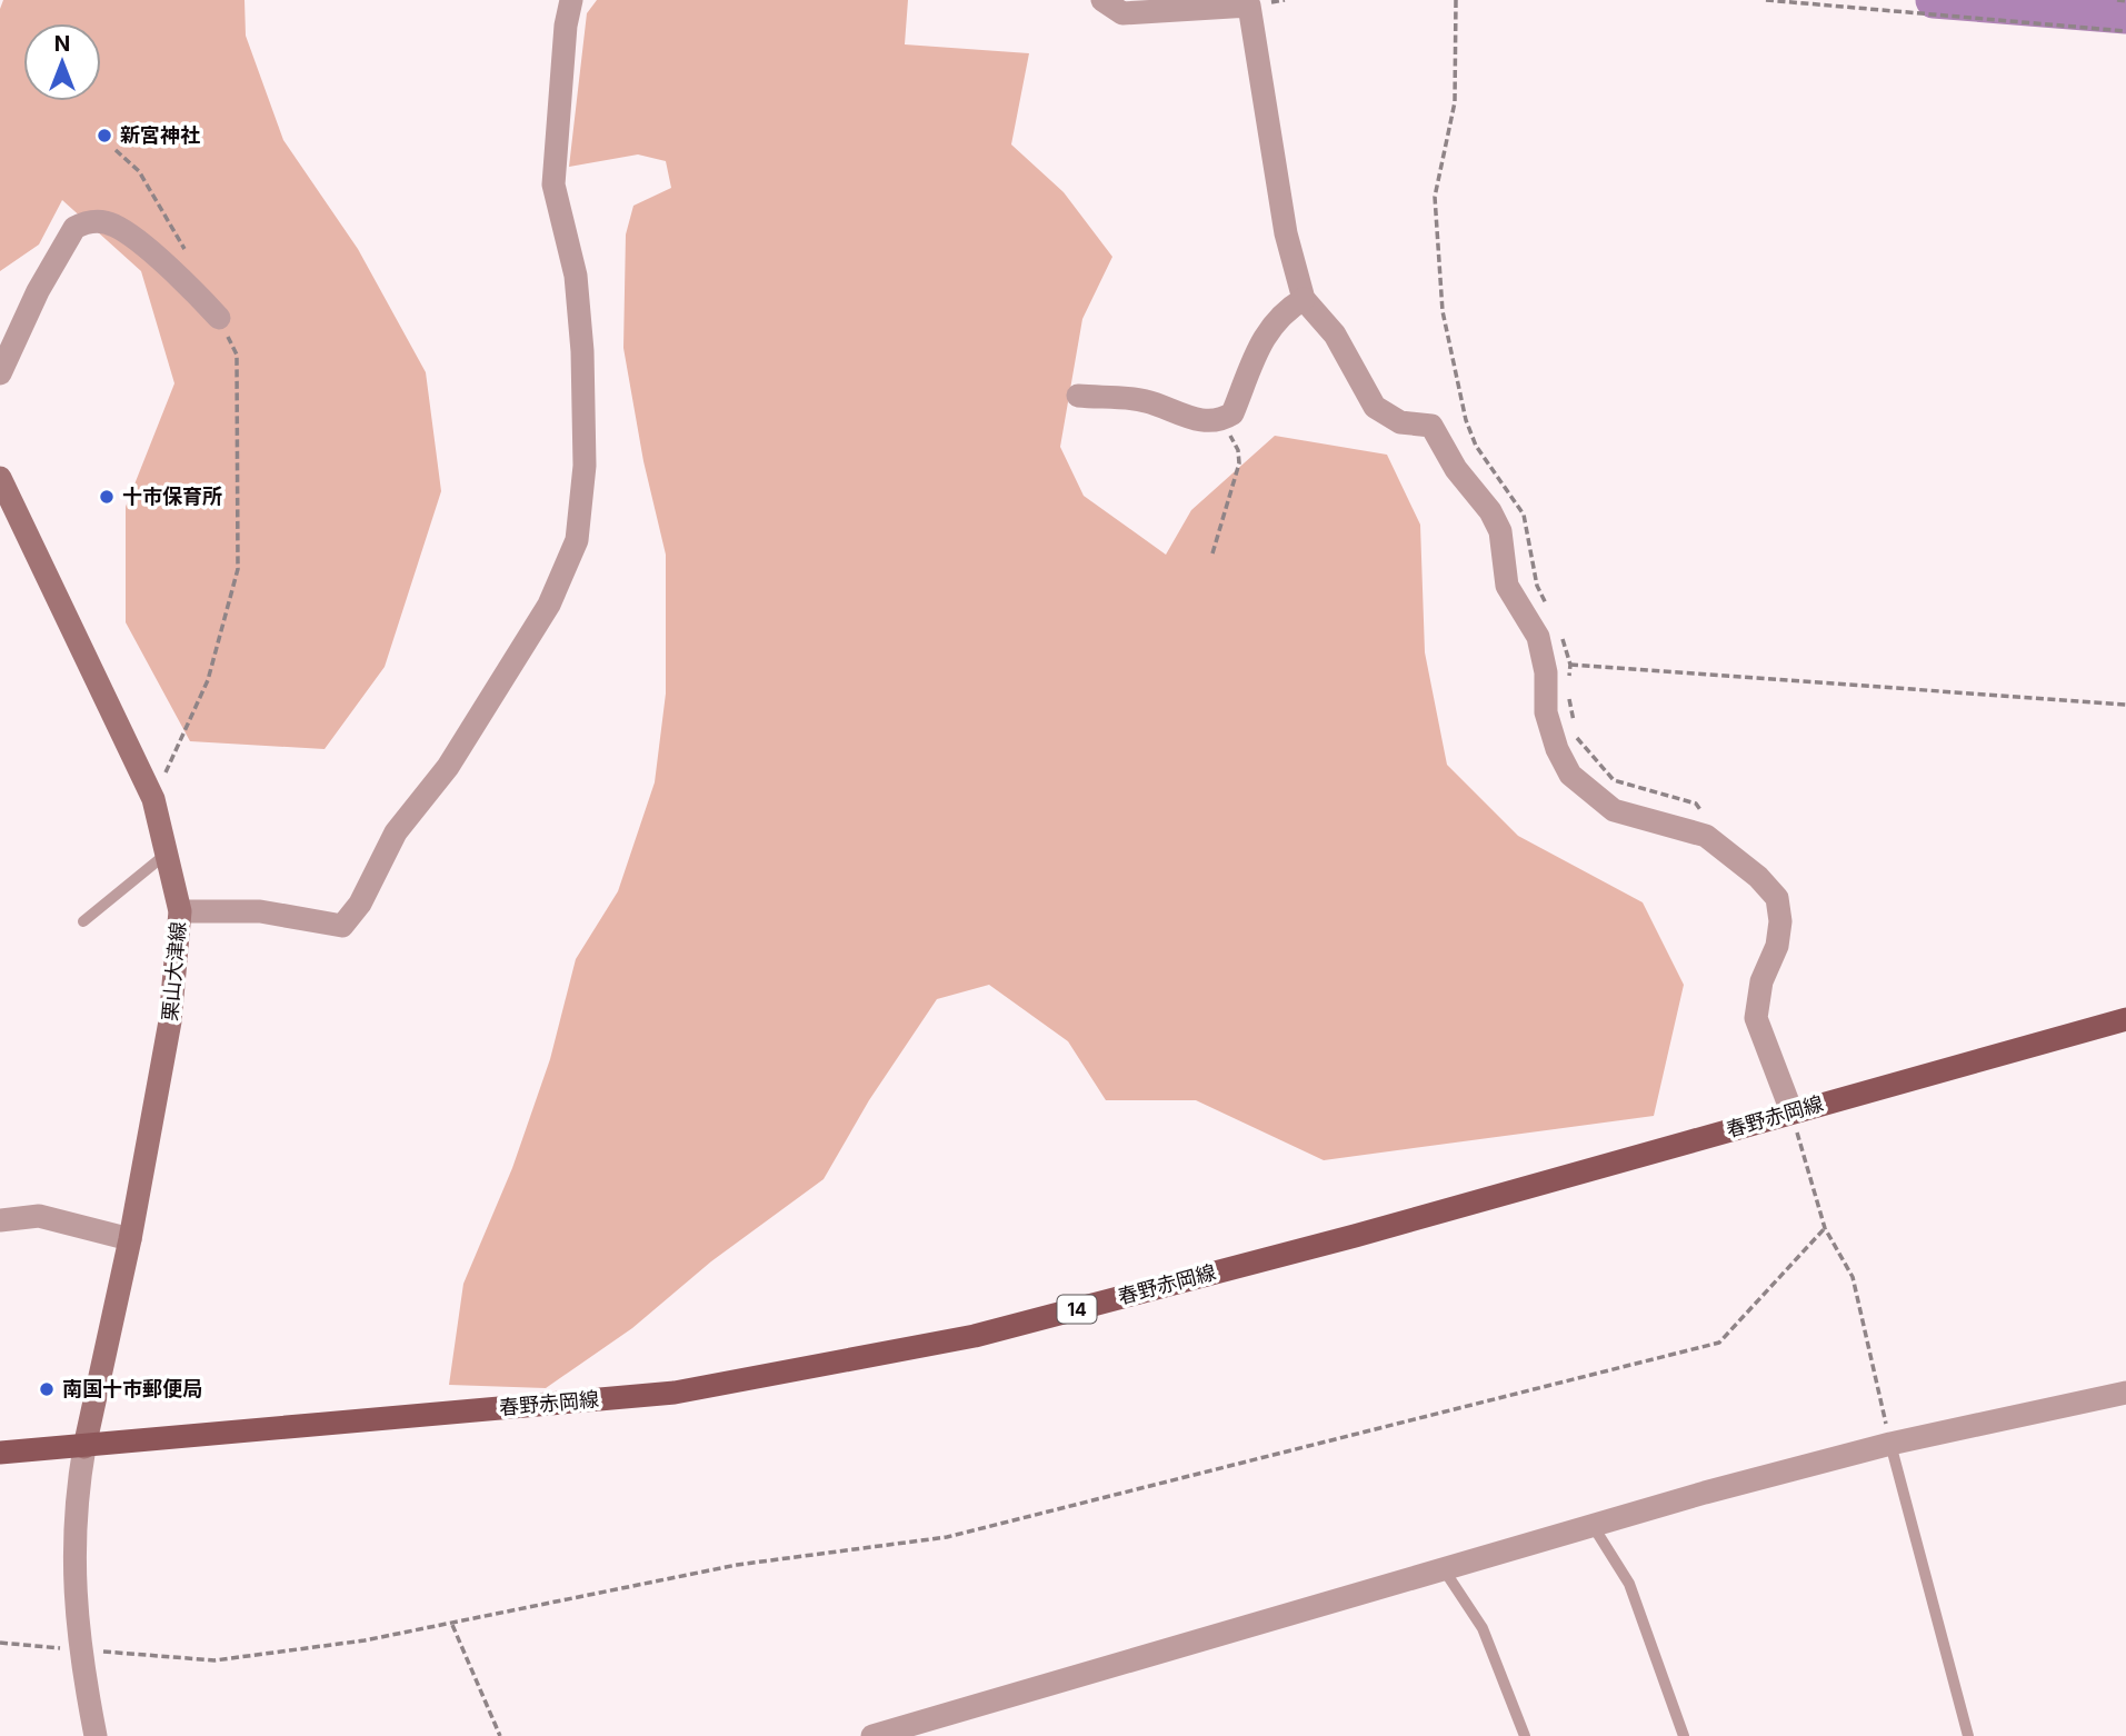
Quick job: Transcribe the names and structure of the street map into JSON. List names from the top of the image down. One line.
{"streets":{"main road":["栗山大津線","春野赤岡線","14"]},"crossings":[["栗山大津線","春野赤岡線"]],"places":["新宮神社","十市保育所","南国十市郵便局"],"north":"top"}
